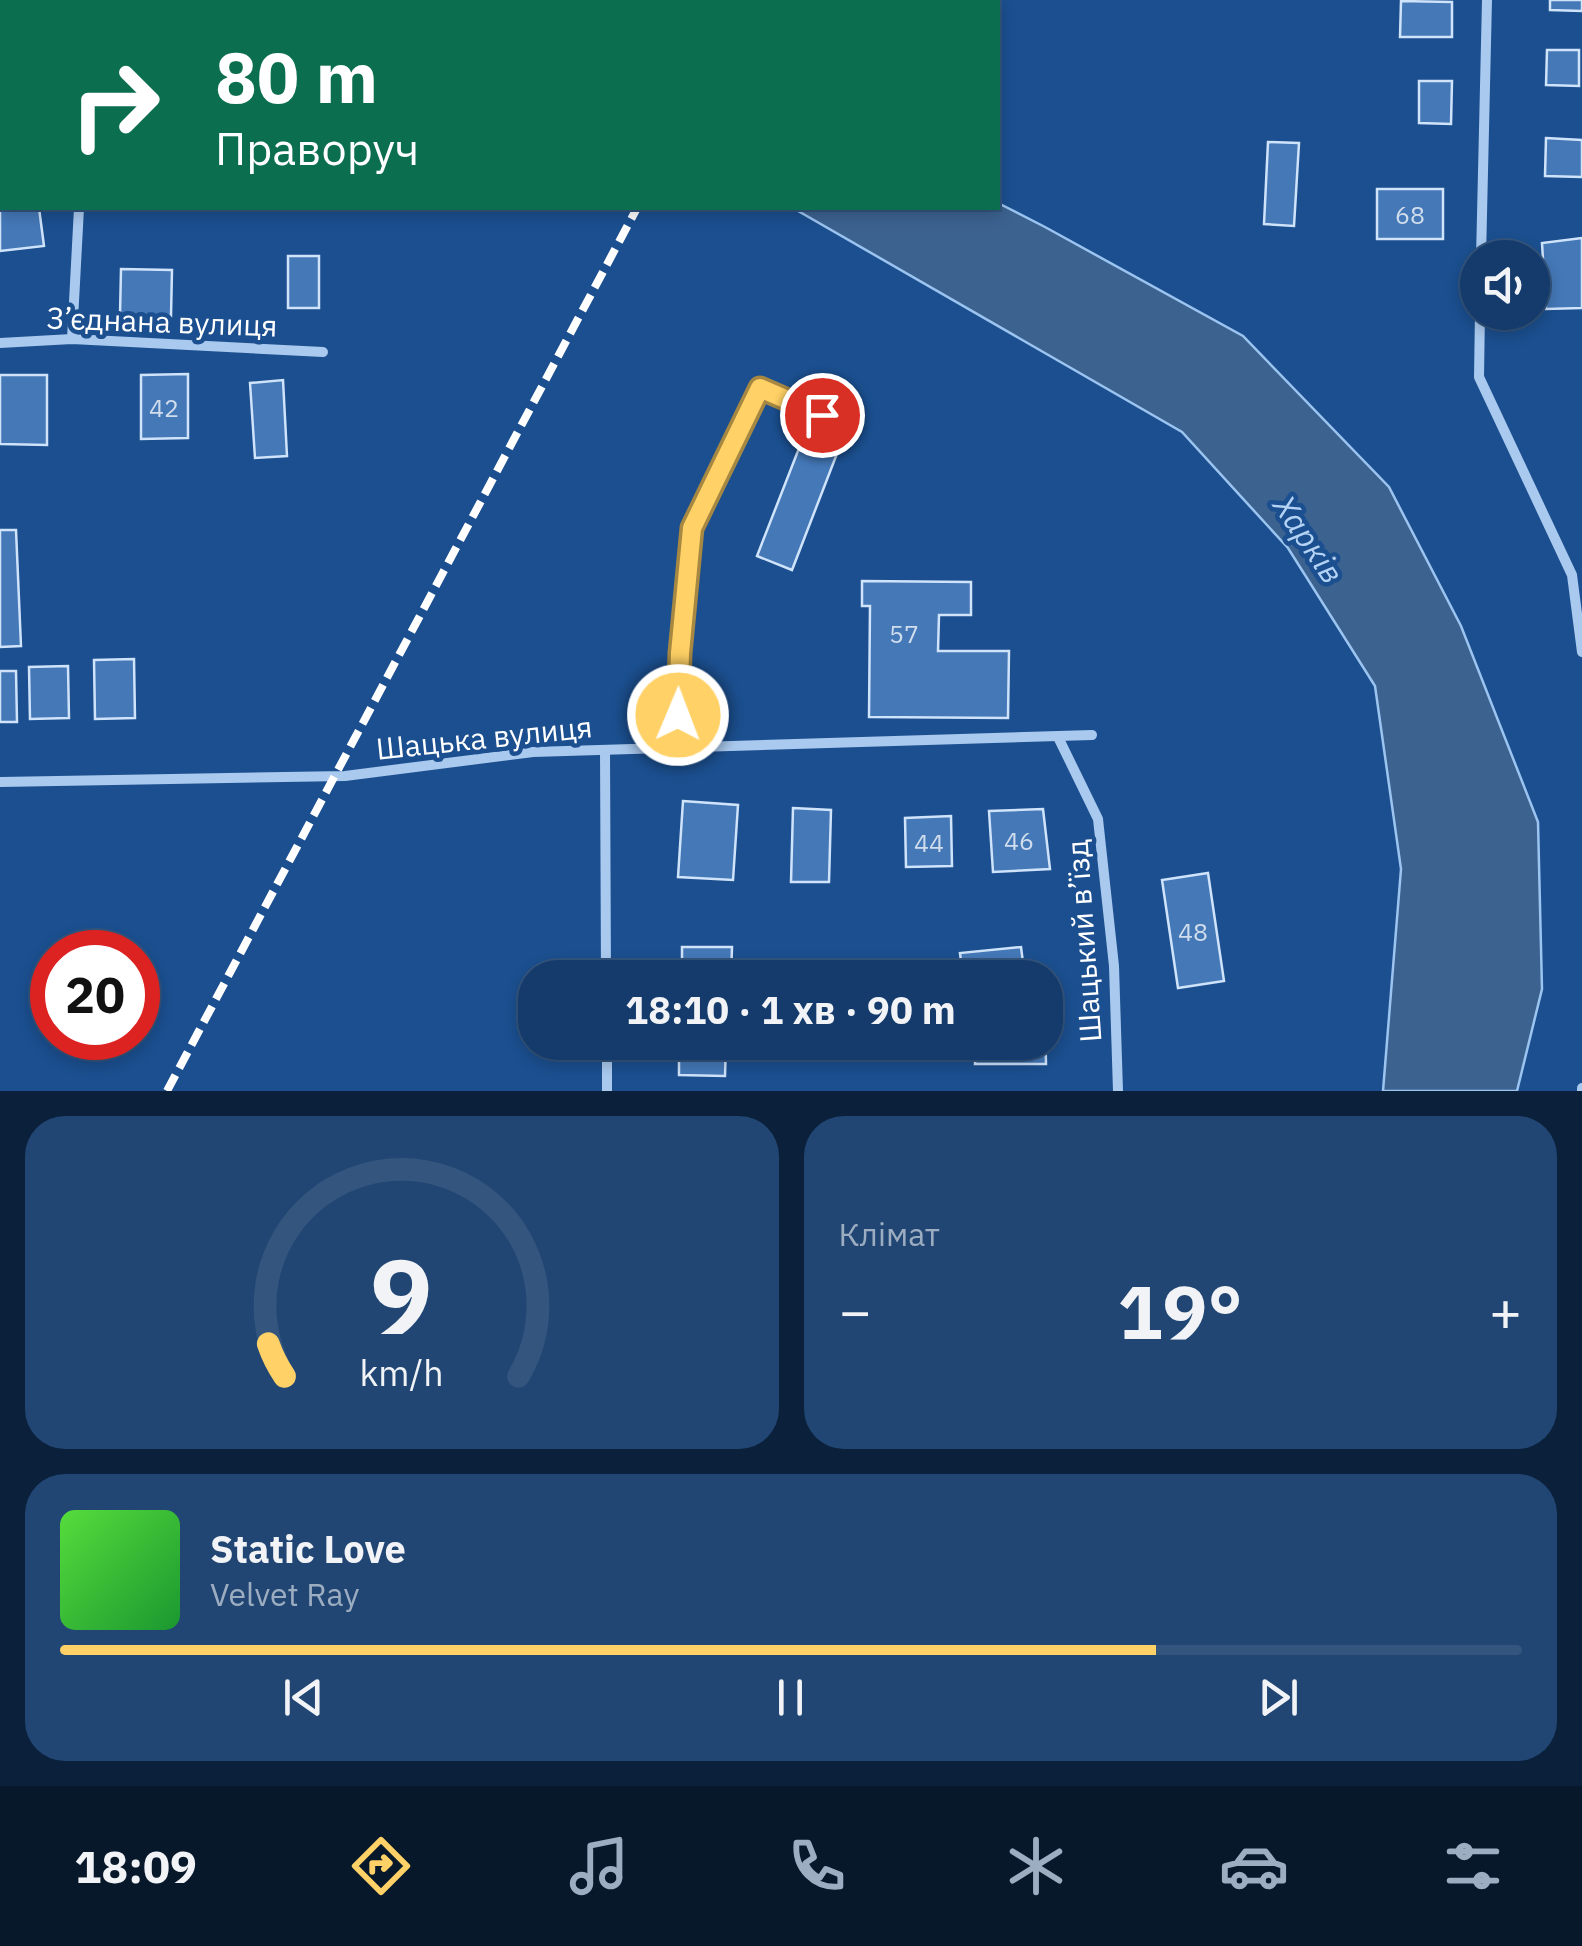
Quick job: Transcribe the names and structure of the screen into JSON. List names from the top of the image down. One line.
{"streets":{"street":["З’єднана вулиця","Шацька вулиця","Шацький в’їзд"]},"crossings":[["Шацька вулиця","Шацький в’їзд"]],"water":["Харків"],"house_numbers":["68","42","57","46","44","48"],"page":{"turn":["80 m","Праворуч"],"limit":"20","trip":"18:10 · 1 хв · 90 m","tile":"Клімат","heat":["−","19°","+"],"song":["Static Love","Velvet Ray"],"tabs":"18:09","gauge":["9","km/h"]}}
